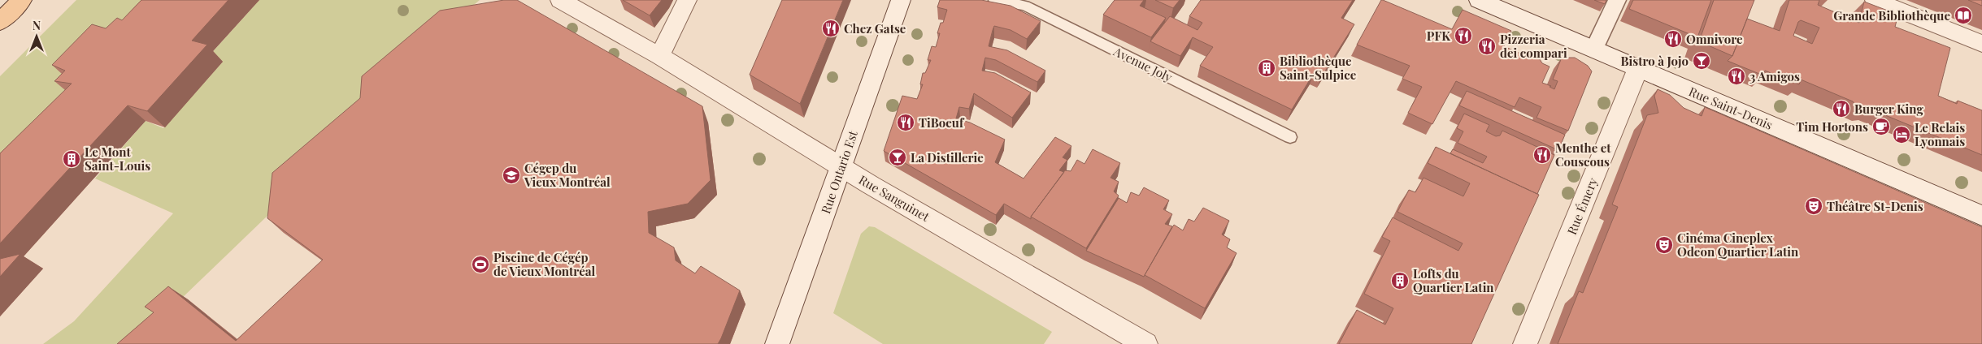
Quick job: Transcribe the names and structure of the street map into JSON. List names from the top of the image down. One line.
{"streets":{"street":["Rue Saint-Denis","Rue Ontario Est","Rue Sanguinet","Rue Émery"],"lane":["Avenue Joly"]},"crossings":[["Rue Saint-Denis","Rue Émery"],["Rue Ontario Est","Rue Sanguinet"]],"places":{"library":["Grande Bibliothèque"],"restaurant":["Chez Gatse","PFK","Omnivore","Pizzeria dei compari","3 Amigos","Burger King","TiBoeuf","Menthe et Couscous"],"bar":["Bistro à Jojo","La Distillerie"],"building":["Bibliothèque Saint-Sulpice","Le Mont Saint-Louis","Lofts du Quartier Latin"],"cafe":["Tim Hortons"],"hotel":["Le Relais Lyonnais"],"school or university":["Cégep du Vieux Montréal"],"theatre":["Théâtre St-Denis","Cinéma Cineplex Odeon Quartier Latin"],"sports":["Piscine de Cégép de Vieux Montréal"]},"north":"top"}
